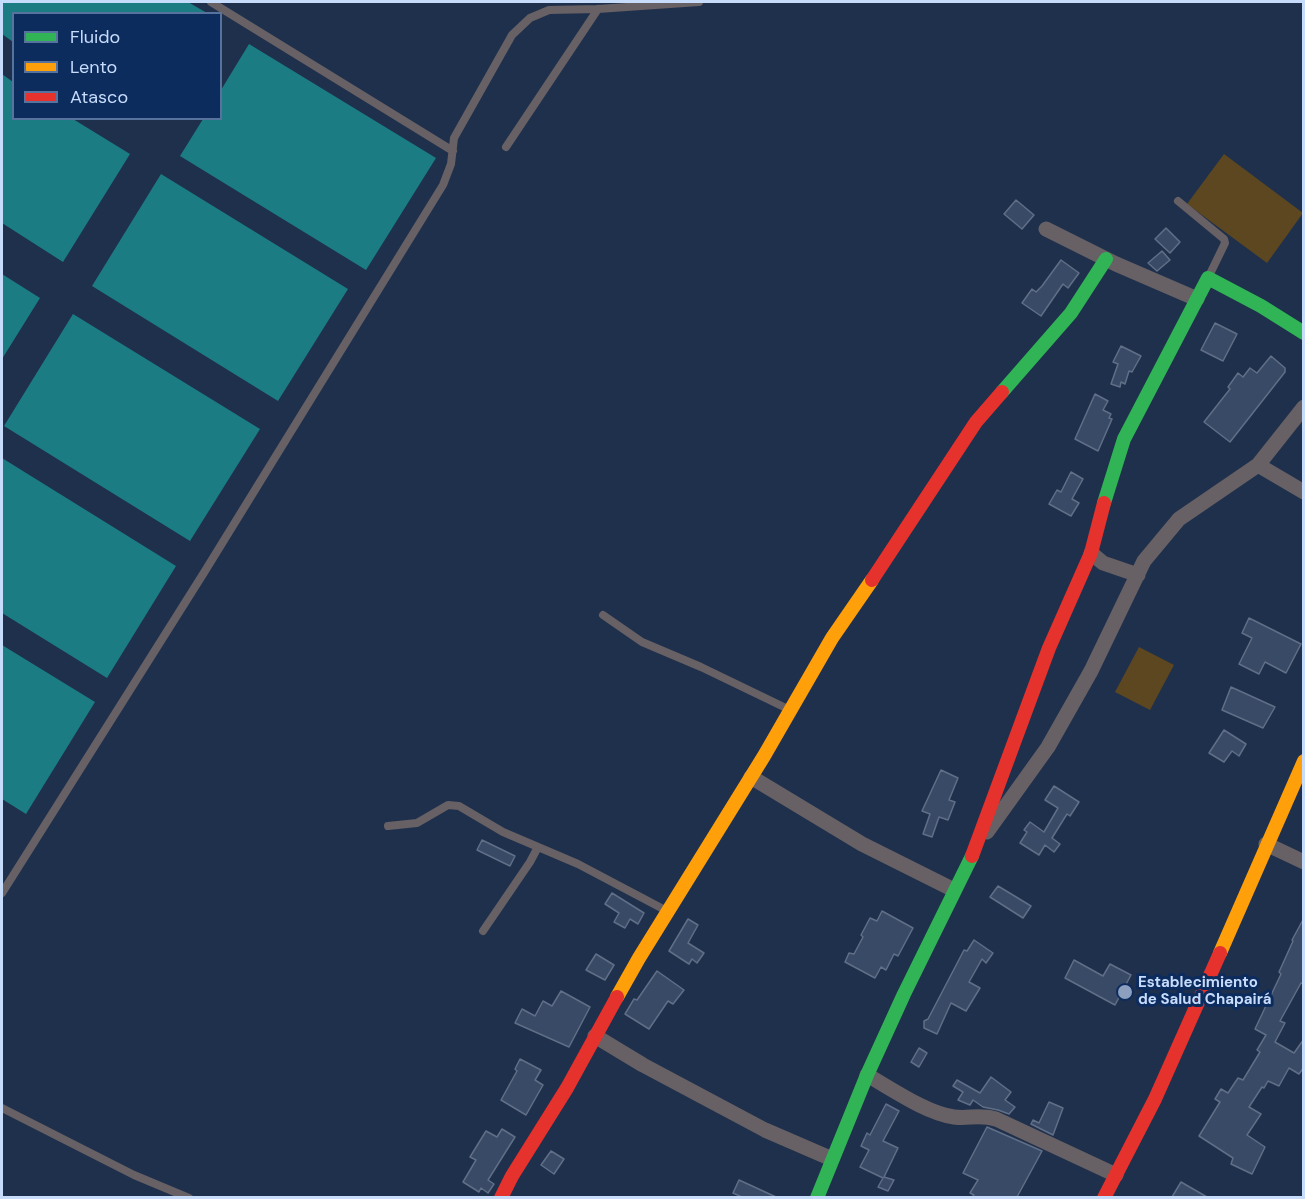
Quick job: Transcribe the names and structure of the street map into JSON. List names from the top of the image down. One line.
{"places":["Establecimiento de Salud Chapairá"],"legend":["Fluido","Lento","Atasco"]}
